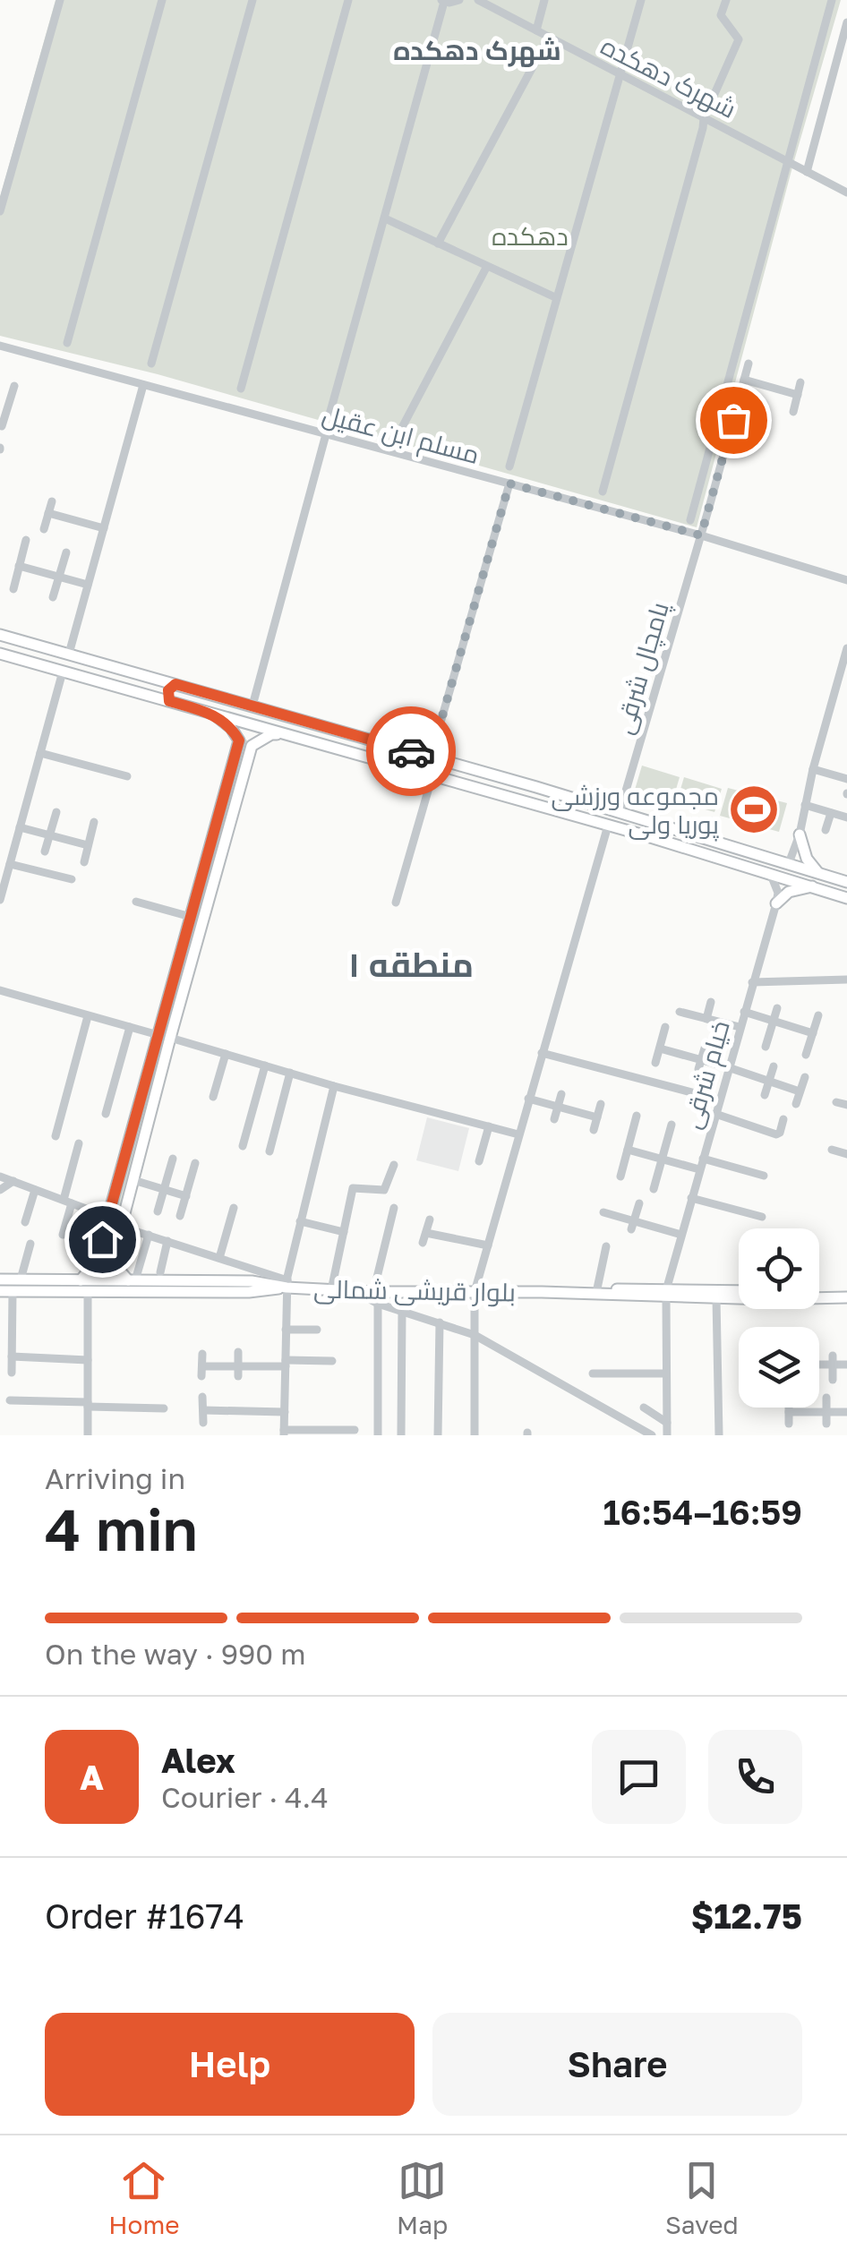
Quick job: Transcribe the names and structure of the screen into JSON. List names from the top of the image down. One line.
{"streets":{"main road":["بلوار قریشی شمالی"],"street":["شهرک دهکده","مسلم ابن عقیل","پامچال شرقی","خیام شرقی"]},"crossings":[["مسلم ابن عقیل","پامچال شرقی"],["خیام شرقی","بلوار قریشی شمالی"]],"districts":["شهرک دهکده","منطقه ۱"],"parks":["دهکده"],"places":{"sports":["مجموعه ورزشی پوریا ولی"]},"page":{"heading":["4 min","Arriving in","16:54–16:59"],"panel":["Alex","Courier · 4.4","Order #1674","$12.75"],"bar":"On the way · 990 m","round":"A","buttons":["Help","Share"],"tabs":["Home","Map","Saved"]}}
